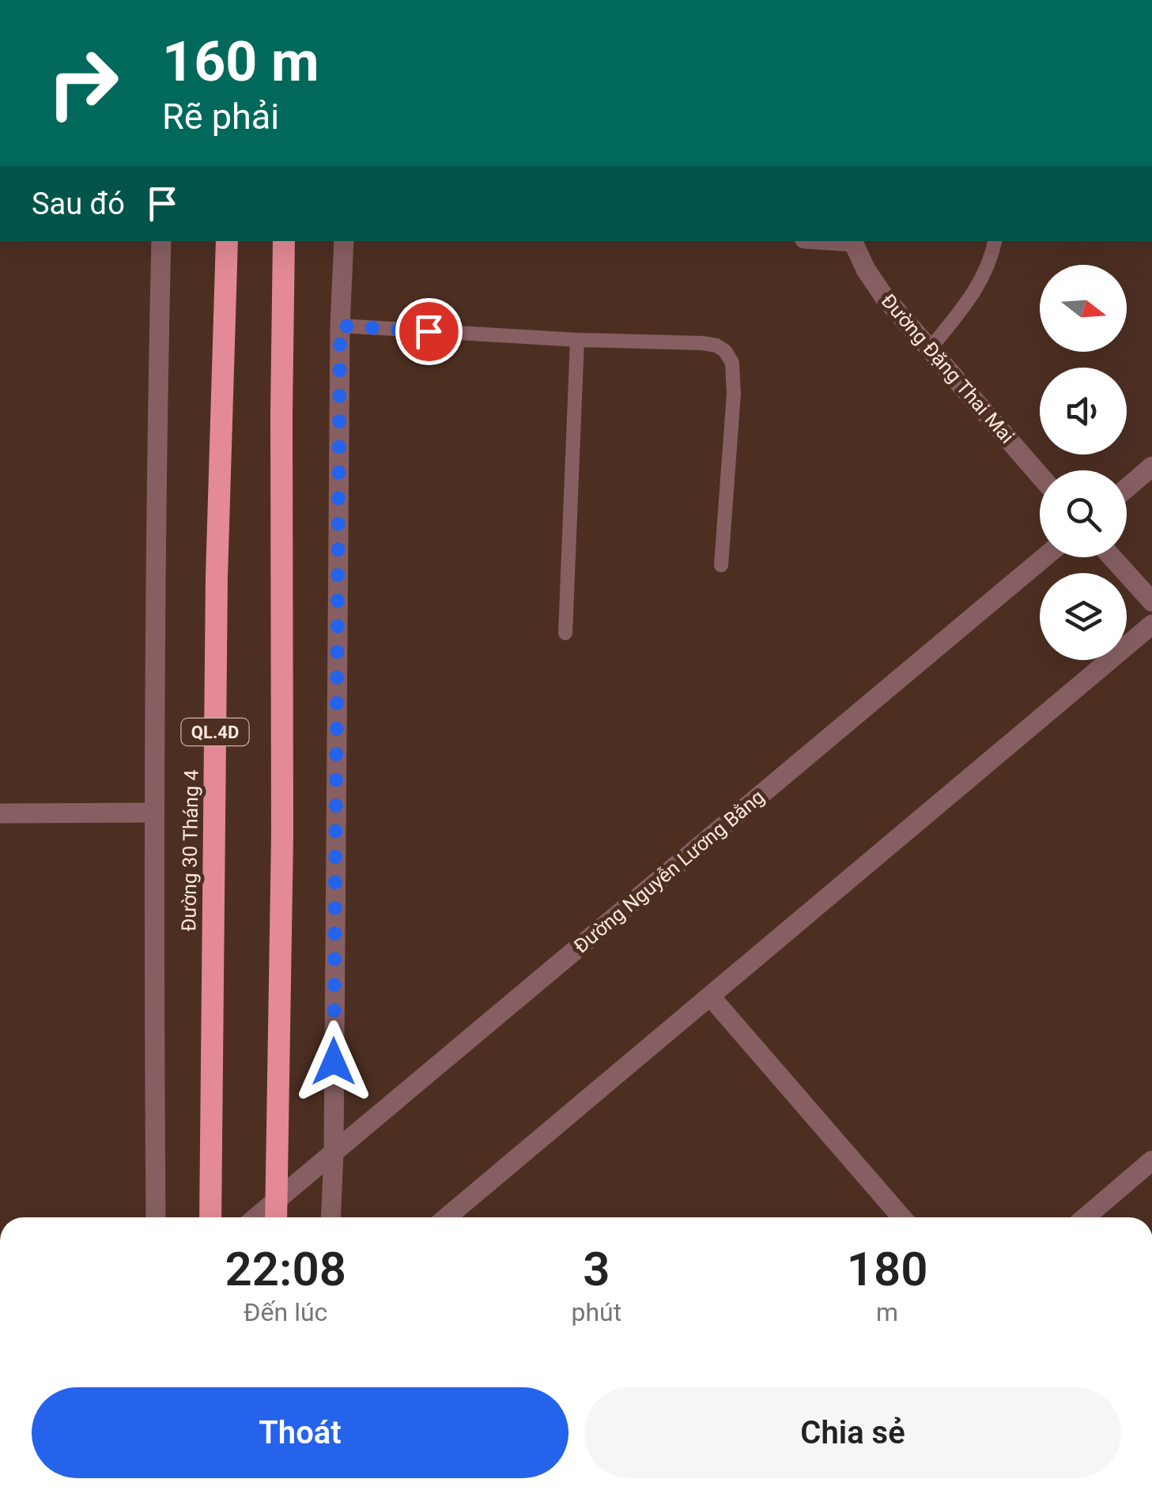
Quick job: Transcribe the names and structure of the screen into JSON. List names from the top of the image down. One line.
{"streets":{"highway":["QL.4D","Đường 30 Tháng 4"],"street":["Đường Đặng Thai Mai","Đường Nguyễn Lương Bằng"]},"north":"right","page":{"turn":["160 m","Rẽ phải"],"then":"Sau đó","eta":["22:08","Đến lúc","3","phút","180","m"],"buttons":["Thoát","Chia sẻ"]}}
